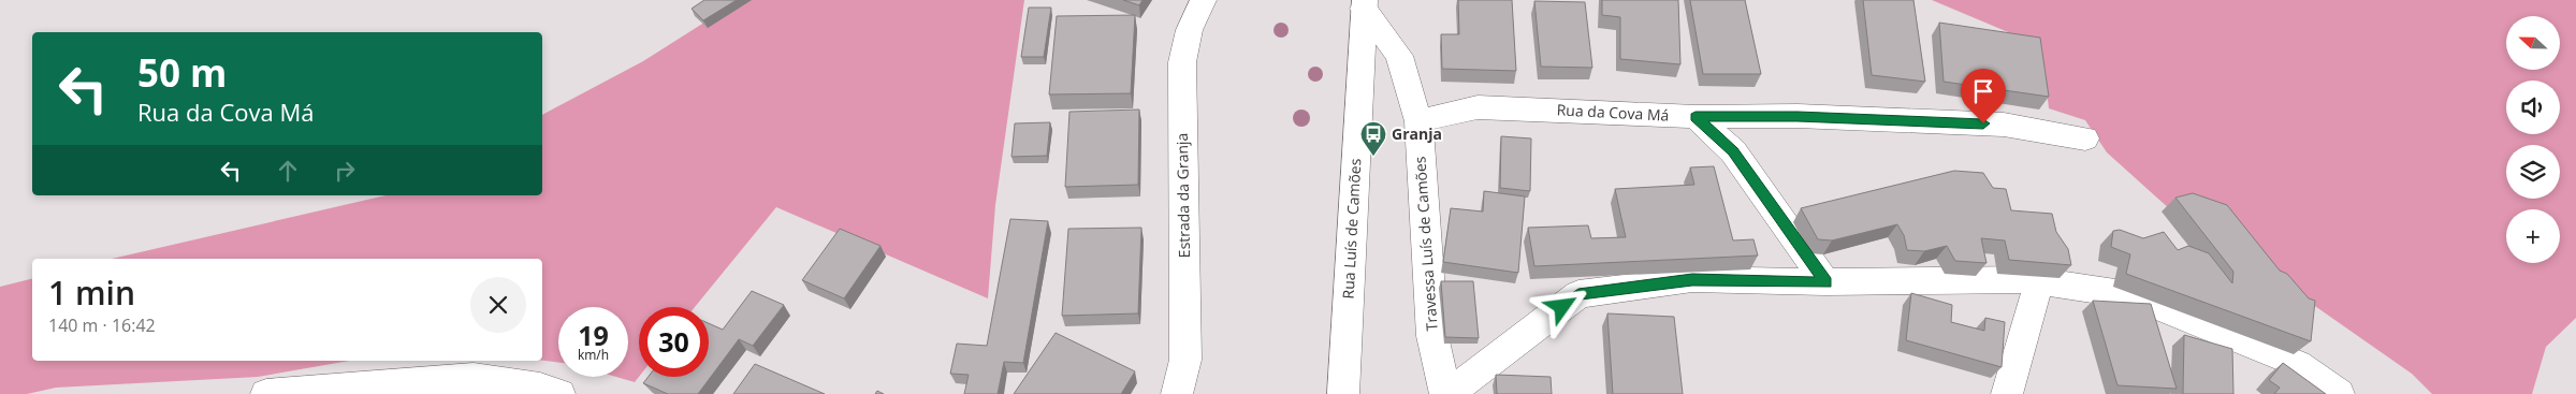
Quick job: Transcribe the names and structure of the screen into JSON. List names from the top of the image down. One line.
{"streets":{"street":["Rua da Cova Má","Estrada da Granja","Rua Luís de Camões","Travessa Luís de Camões"]},"crossings":[["Rua da Cova Má","Travessa Luís de Camões"],["Rua Luís de Camões","Travessa Luís de Camões"]],"places":{"bus stop":["Granja"]},"north":"left","page":{"map_buttons":"+","turn":["50 m","Rua da Cova Má"],"heading":["1 min","140 m · 16:42"],"speed":"19 km/h","limit":"30"}}
